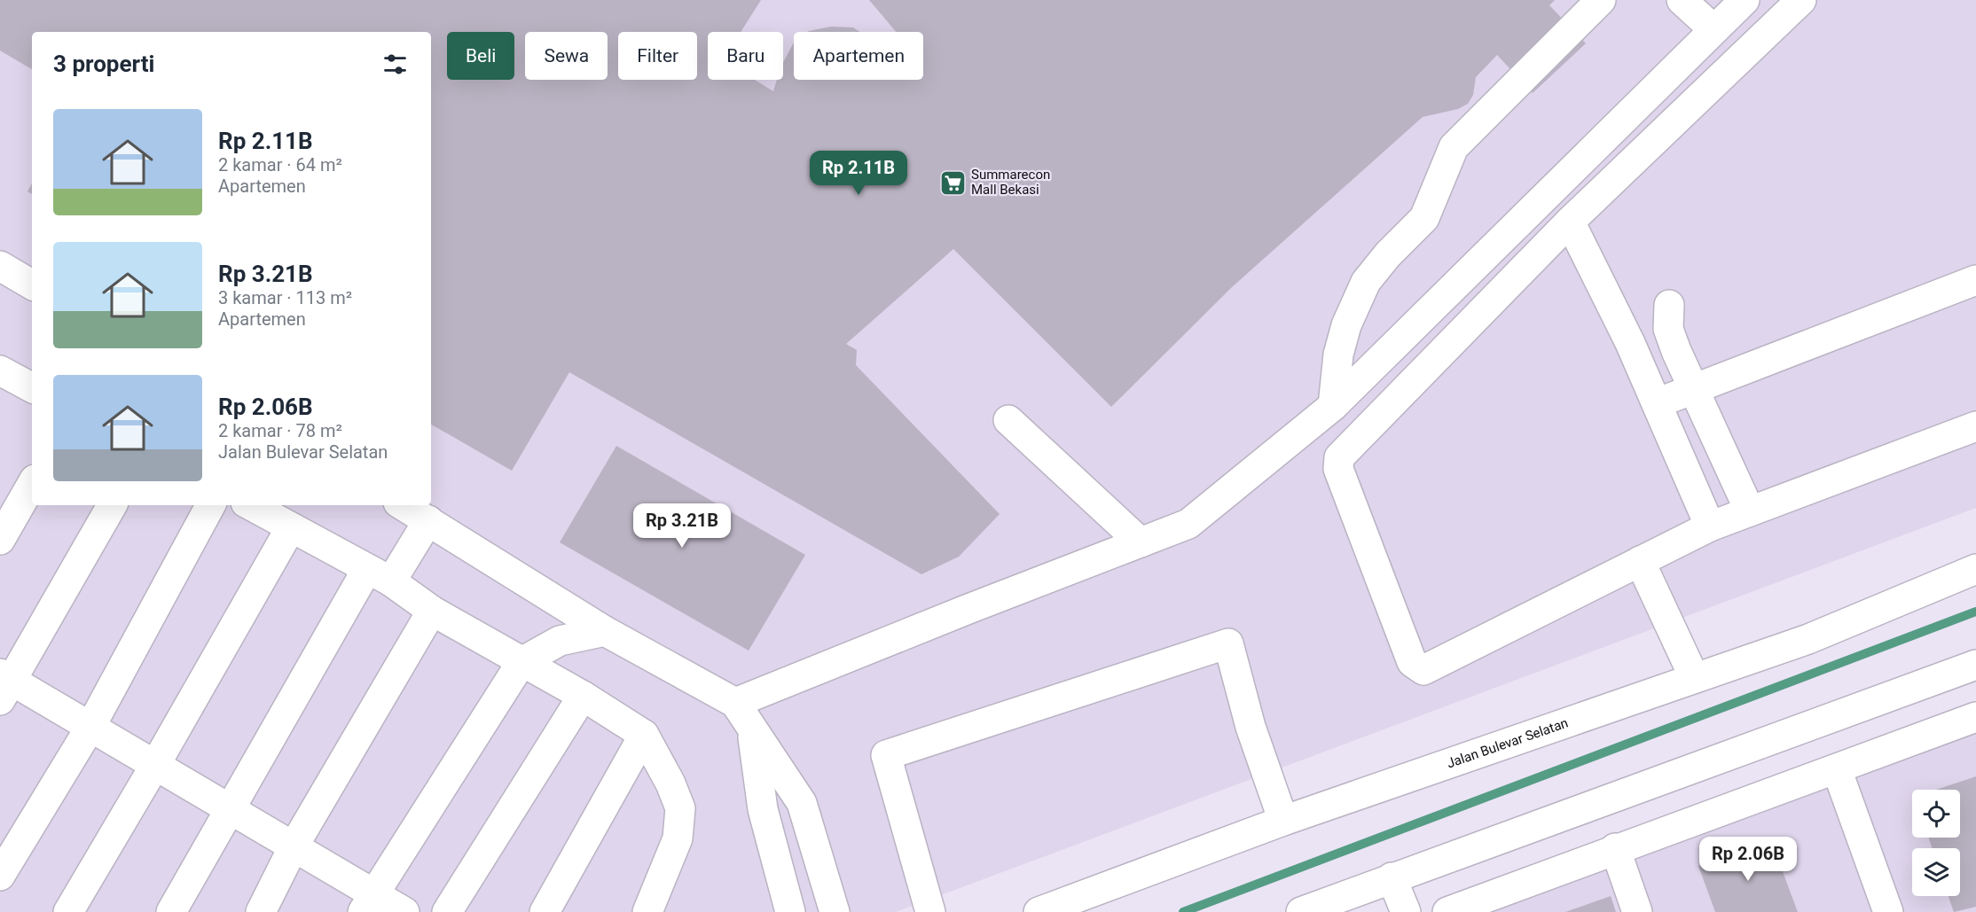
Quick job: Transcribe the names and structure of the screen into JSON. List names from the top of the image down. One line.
{"streets":{"main road":["Jalan Bulevar Selatan"]},"places":{"supermarket":["Summarecon Mall Bekasi"]},"page":{"chip":["Beli","Sewa","Filter","Baru","Apartemen"],"heading":"3 properti","list":[{"name":"Rp 2.11B","note":"2 kamar · 64 m² · Apartemen"},{"name":"Rp 3.21B","note":"3 kamar · 113 m² · Apartemen"},{"name":"Rp 2.06B","note":"2 kamar · 78 m² · Jalan Bulevar Selatan"}],"price":["Rp 2.11B","Rp 3.21B","Rp 2.06B"]}}
